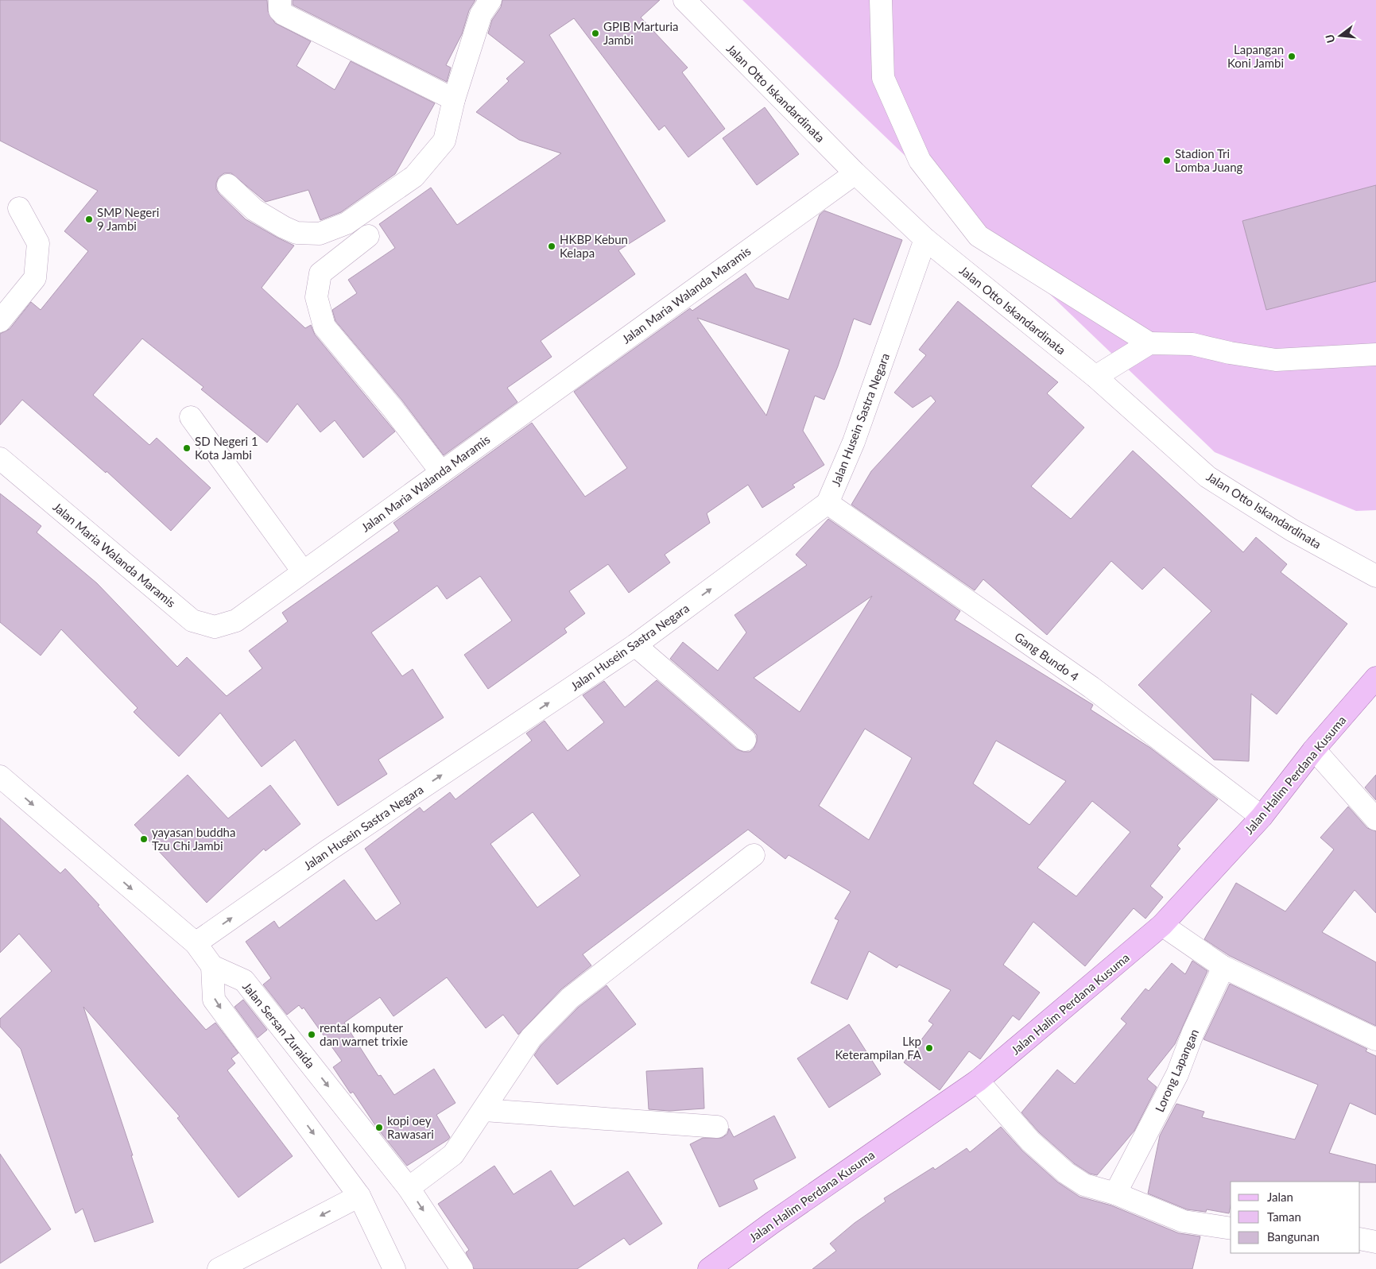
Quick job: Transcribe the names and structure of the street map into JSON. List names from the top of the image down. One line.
{"streets":{"main road":["Jalan Halim Perdana Kusuma"],"street":["Jalan Otto Iskandardinata","Jalan Maria Walanda Maramis","Jalan Husein Sastra Negara","Gang Bundo 4","Jalan Sersan Zuraida","Lorong Lapangan"]},"crossings":[["Jalan Otto Iskandardinata","Jalan Maria Walanda Maramis"],["Jalan Otto Iskandardinata","Jalan Husein Sastra Negara"],["Jalan Husein Sastra Negara","Gang Bundo 4"],["Gang Bundo 4","Jalan Halim Perdana Kusuma"]],"one_way":["Jalan Husein Sastra Negara"],"places":["GPIB Marturia Jambi","Lapangan Koni Jambi","Stadion Tri Lomba Juang","SMP Negeri 9 Jambi","HKBP Kebun Kelapa","SD Negeri 1 Kota Jambi","yayasan buddha Tzu Chi Jambi","rental komputer dan warnet trixie","Lkp Keterampilan FA","kopi oey Rawasari"],"legend":["Jalan","Taman","Bangunan"],"north":"left"}
